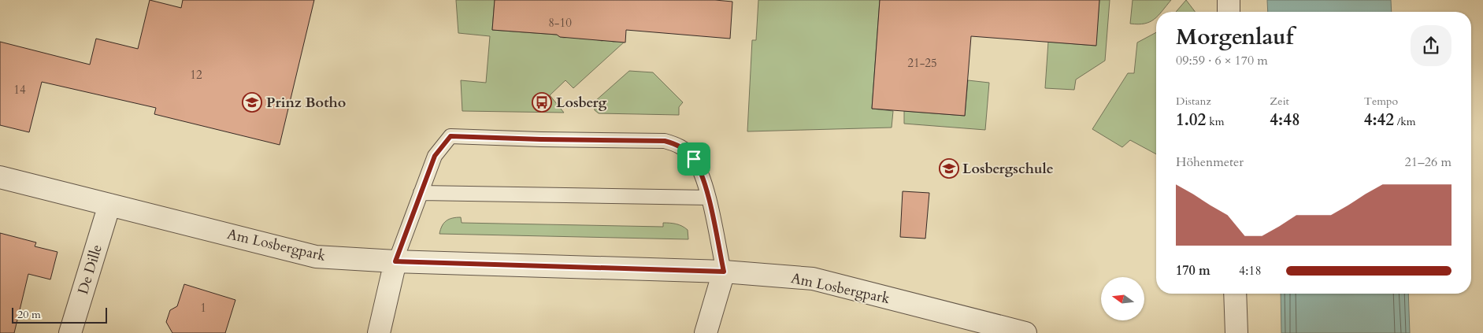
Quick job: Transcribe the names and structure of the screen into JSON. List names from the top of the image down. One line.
{"streets":{"street":["Am Losbergpark","De Dille"]},"crossings":[["Am Losbergpark","De Dille"]],"places":{"school or university":["Prinz Botho","Losbergschule"],"bus stop":["Losberg"]},"house_numbers":["8-10","21-25","12","14","1"],"scale_bar":"20 m","north":"left","page":{"heading":["Morgenlauf","09:59 · 6 × 170 m"],"stats":[["Distanz","1.02 km"],["Zeit","4:48"],["Tempo","4:42 /km"]],"chart":["Höhenmeter","21–26 m"],"list":[{"name":"170 m","note":"4:18"}],"scale":"20 m"}}
